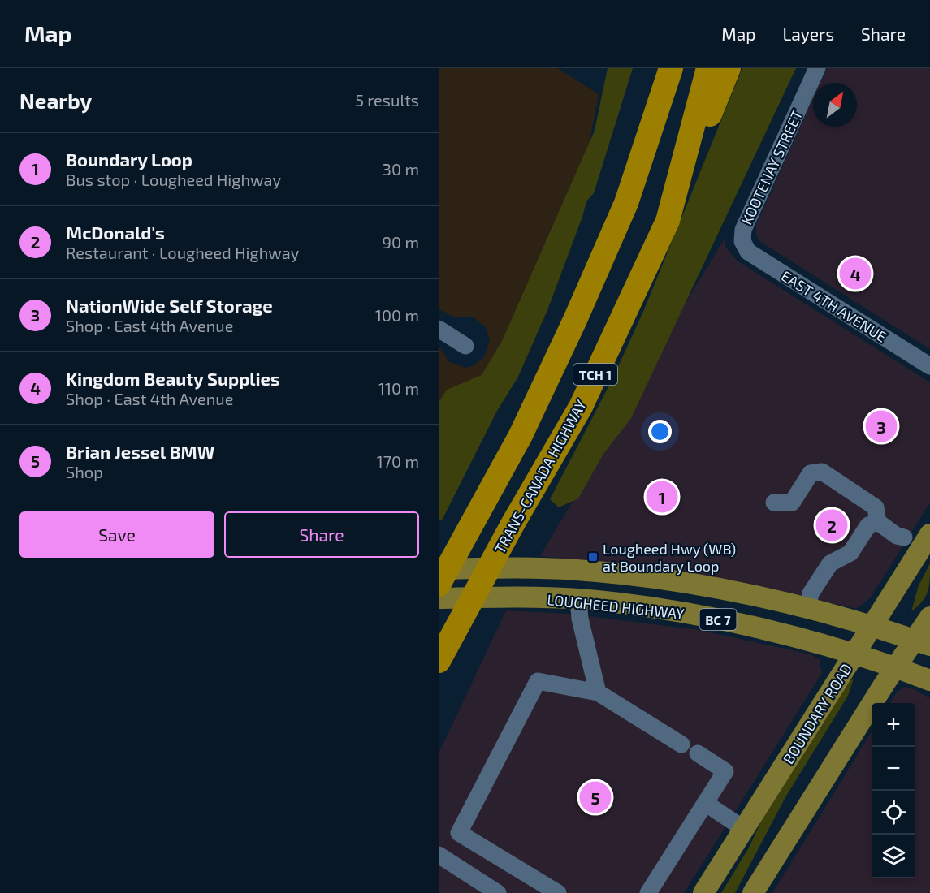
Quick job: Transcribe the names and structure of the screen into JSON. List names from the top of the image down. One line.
{"streets":{"highway":["TCH 1","TRANS-CANADA HIGHWAY"],"main road":["LOUGHEED HIGHWAY","BC 7","BOUNDARY ROAD"],"street":["KOOTENAY STREET","EAST 4TH AVENUE"]},"crossings":[["KOOTENAY STREET","EAST 4TH AVENUE"],["LOUGHEED HIGHWAY","BOUNDARY ROAD"]],"places":{"transit":["Lougheed Hwy (WB) at Boundary Loop"]},"north":"top right","page":{"header":"Map","nav":["Map","Layers","Share"],"heading":["Nearby","5 results"],"list":[{"mark":"1","name":"Boundary Loop","note":"Bus stop · Lougheed Highway","value":"30 m"},{"mark":"2","name":"McDonald's","note":"Restaurant · Lougheed Highway","value":"90 m"},{"mark":"3","name":"NationWide Self Storage","note":"Shop · East 4th Avenue","value":"100 m"},{"mark":"4","name":"Kingdom Beauty Supplies","note":"Shop · East 4th Avenue","value":"110 m"},{"mark":"5","name":"Brian Jessel BMW","note":"Shop","value":"170 m"}],"pins":["4","3","1","2","5"],"buttons":["Save","Share"],"map_buttons":["+","−"]}}
